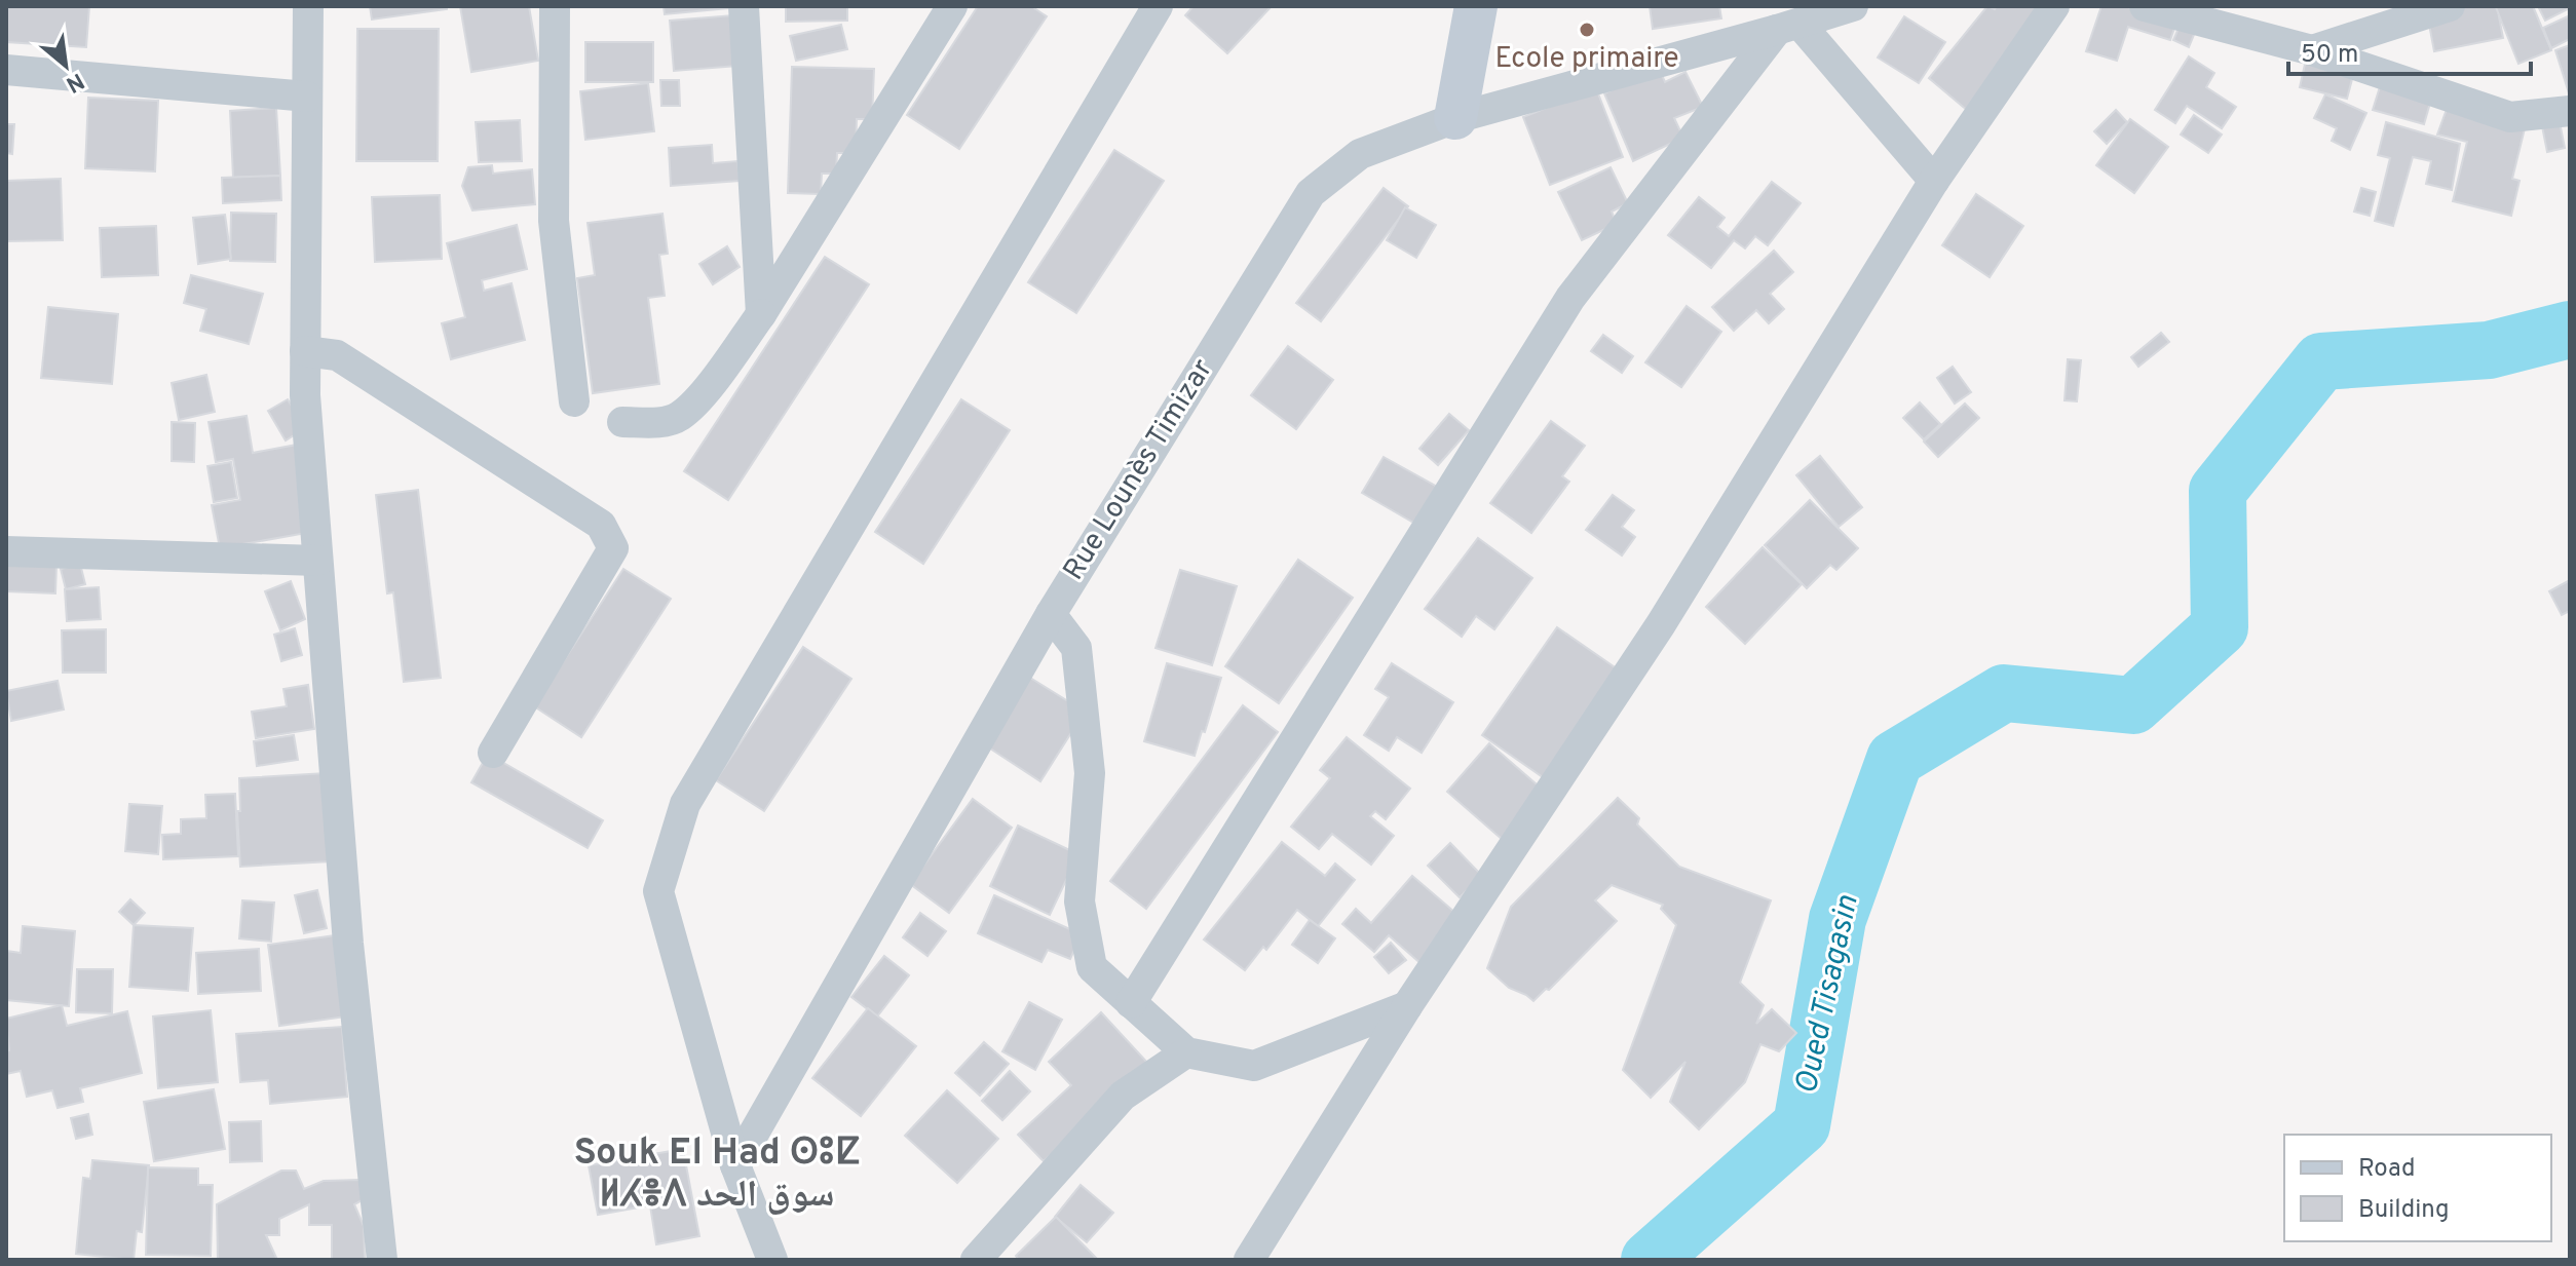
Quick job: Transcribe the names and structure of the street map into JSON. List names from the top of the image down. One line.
{"streets":{"street":["Rue Lounès Timizar"]},"districts":["Souk El Had ⵙⵓⵇ ⵍⵃⴻⴷ سوق الحد"],"water":["Oued Tisagasin"],"places":["Ecole primaire"],"legend":["Road","Building"],"scale_bar":"50 m","north":"bottom right"}
